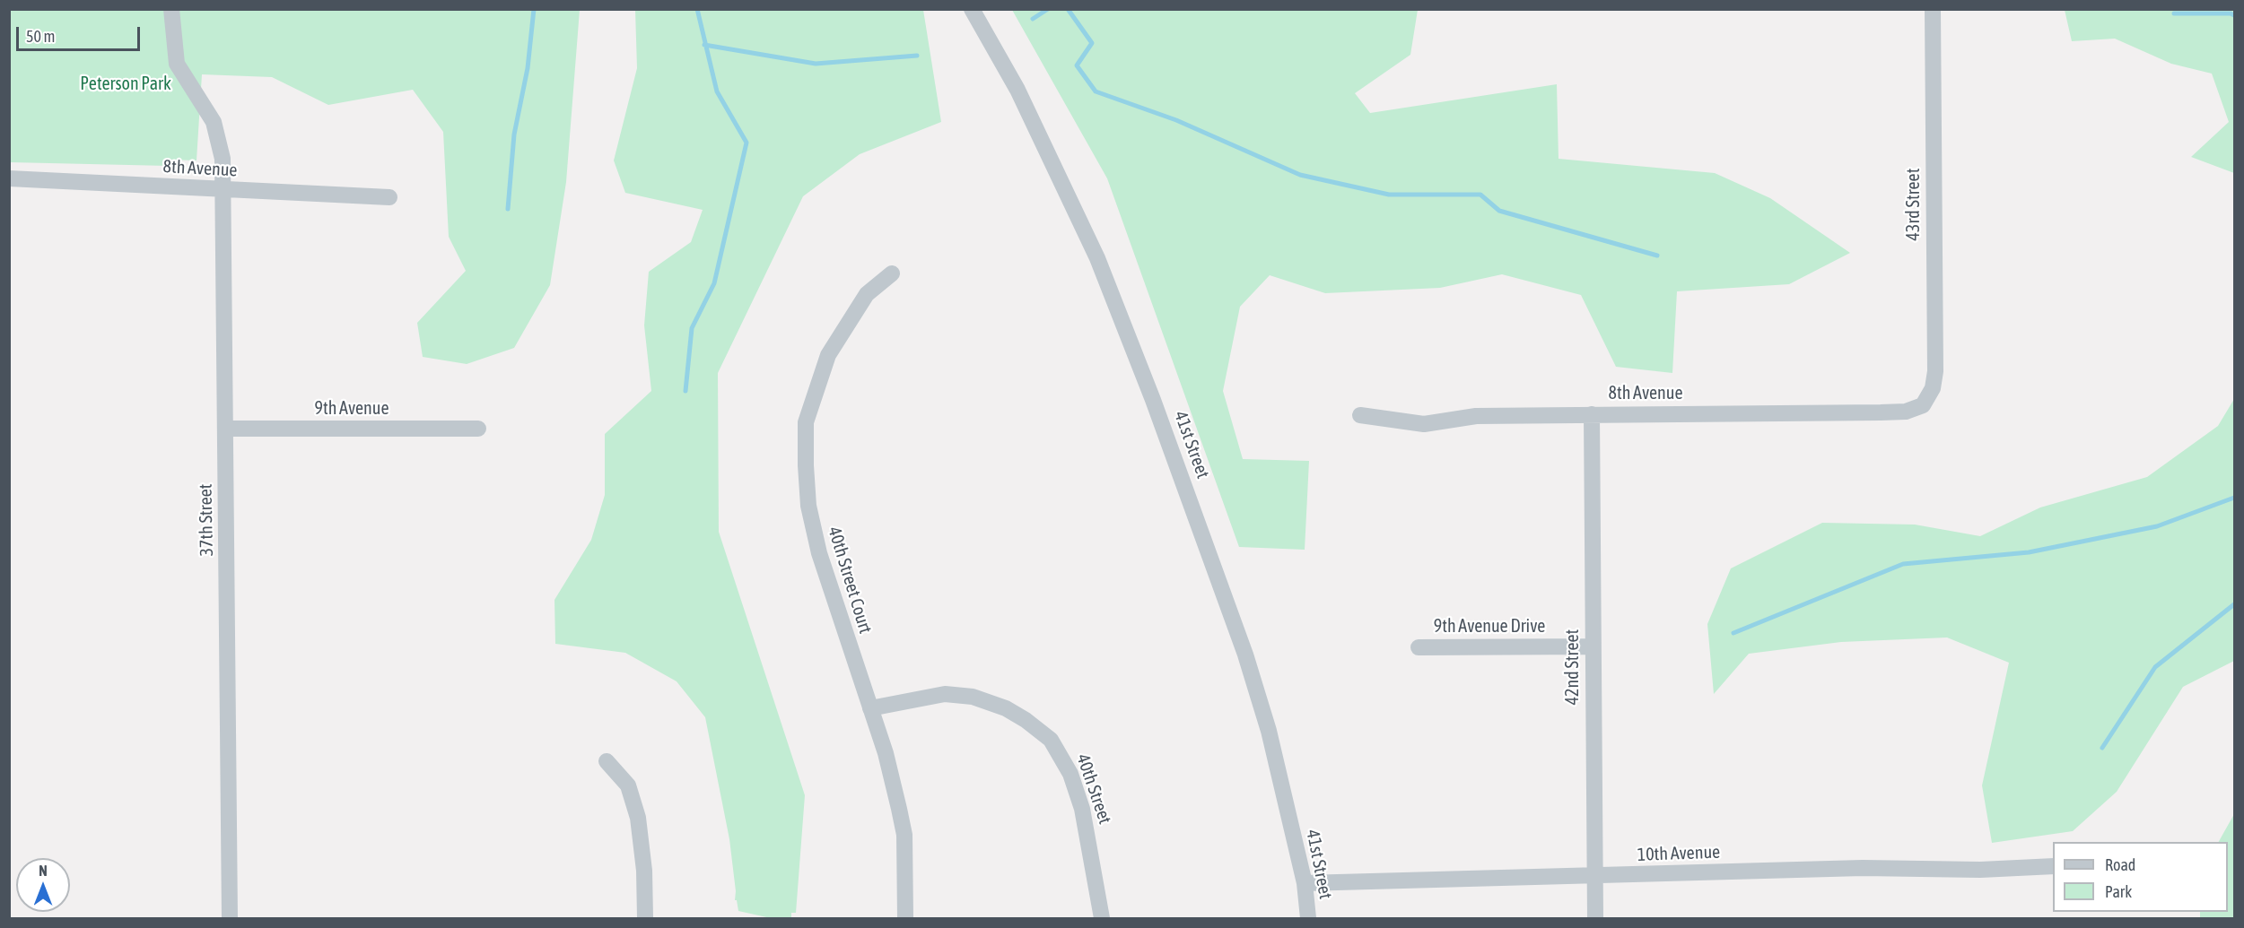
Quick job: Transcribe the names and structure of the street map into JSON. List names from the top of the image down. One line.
{"streets":{"street":["8th Avenue","43rd Street","9th Avenue","41st Street","37th Street","40th Street Court","9th Avenue Drive","42nd Street","40th Street","10th Avenue"]},"crossings":[["8th Avenue","43rd Street"],["8th Avenue","37th Street"],["8th Avenue","42nd Street"],["9th Avenue","37th Street"],["41st Street","10th Avenue"],["40th Street Court","40th Street"],["9th Avenue Drive","42nd Street"],["42nd Street","10th Avenue"]],"parks":["Peterson Park"],"legend":["Road","Park"],"scale_bar":"50 m","north":"top"}
